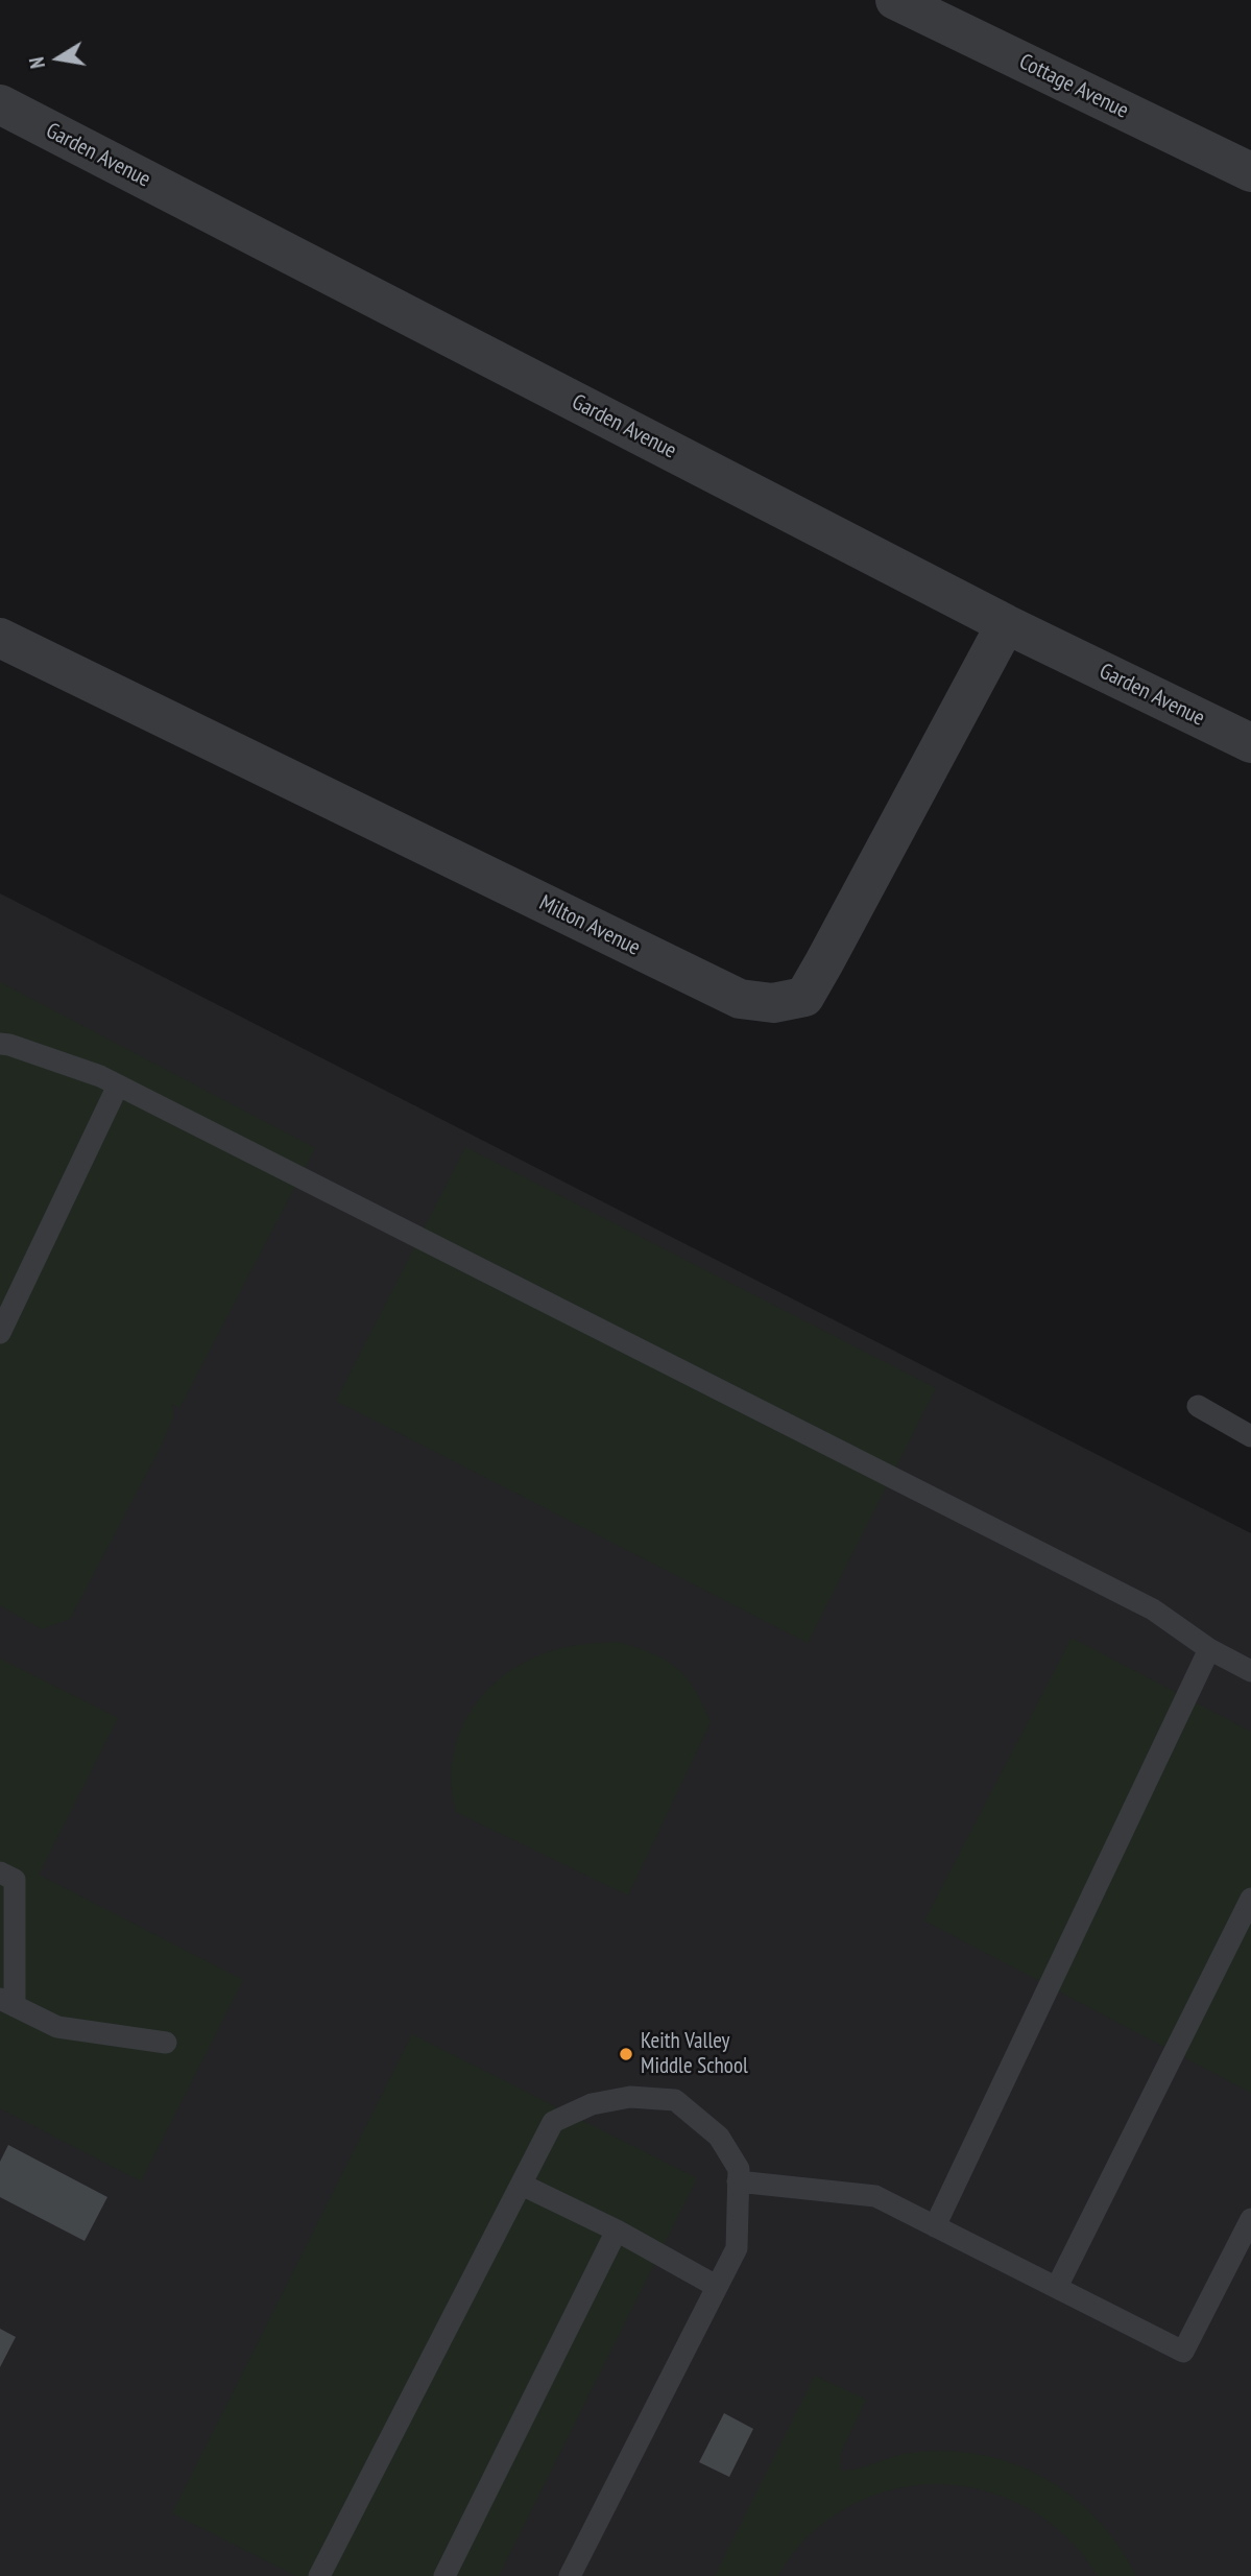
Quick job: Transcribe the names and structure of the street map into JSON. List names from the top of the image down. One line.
{"streets":{"street":["Cottage Avenue","Garden Avenue","Milton Avenue"]},"crossings":[["Garden Avenue","Milton Avenue"]],"places":["Keith Valley Middle School"],"north":"left"}
